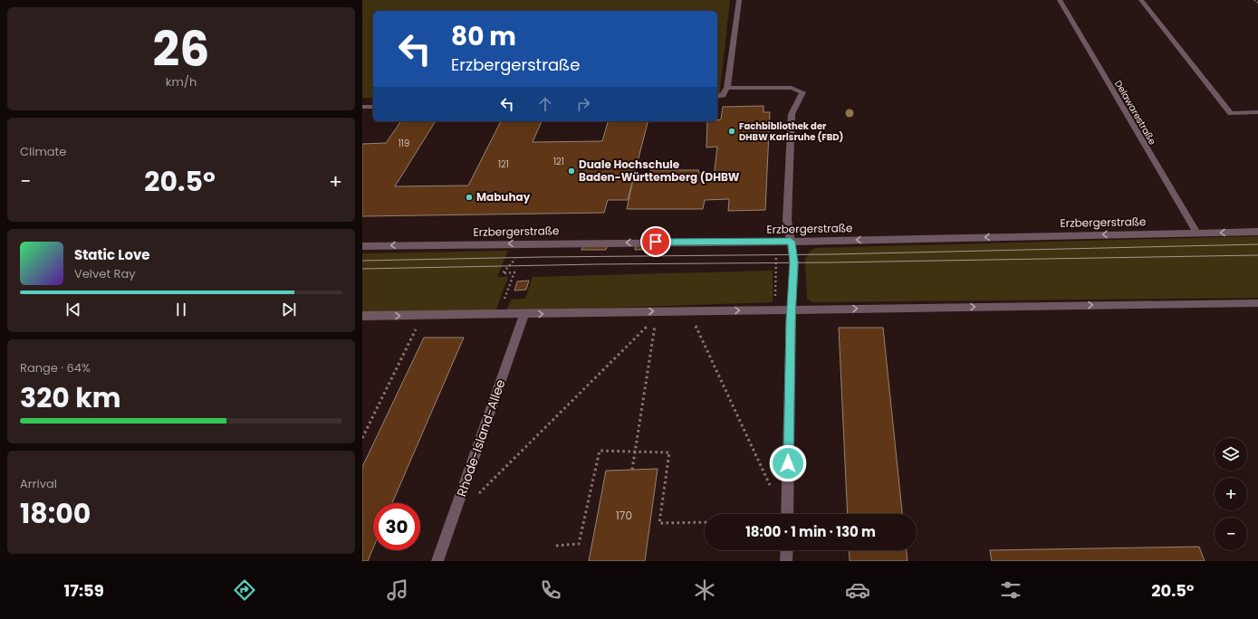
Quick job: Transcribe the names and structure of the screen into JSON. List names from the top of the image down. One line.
{"streets":{"street":["Delawarestraße","Erzbergerstraße","Rhode-Island-Allee"]},"crossings":[["Delawarestraße","Erzbergerstraße"]],"places":["Fachbibliothek der DHBW Karlsruhe (FBD)","Duale Hochschule Baden-Württemberg (DHBW","Mabuhay"],"house_numbers":["119","121","121","170"],"page":{"tile":[["26","km/h"],"Climate",["Range · 64%","320 km"],["Arrival","18:00"]],"turn":["80 m","Erzbergerstraße"],"heat":["−","20.5°","+"],"song":["Static Love","Velvet Ray"],"map_buttons":["+","−"],"limit":"30","trip":"18:00 · 1 min · 130 m","tabs":["17:59","20.5°"]}}
